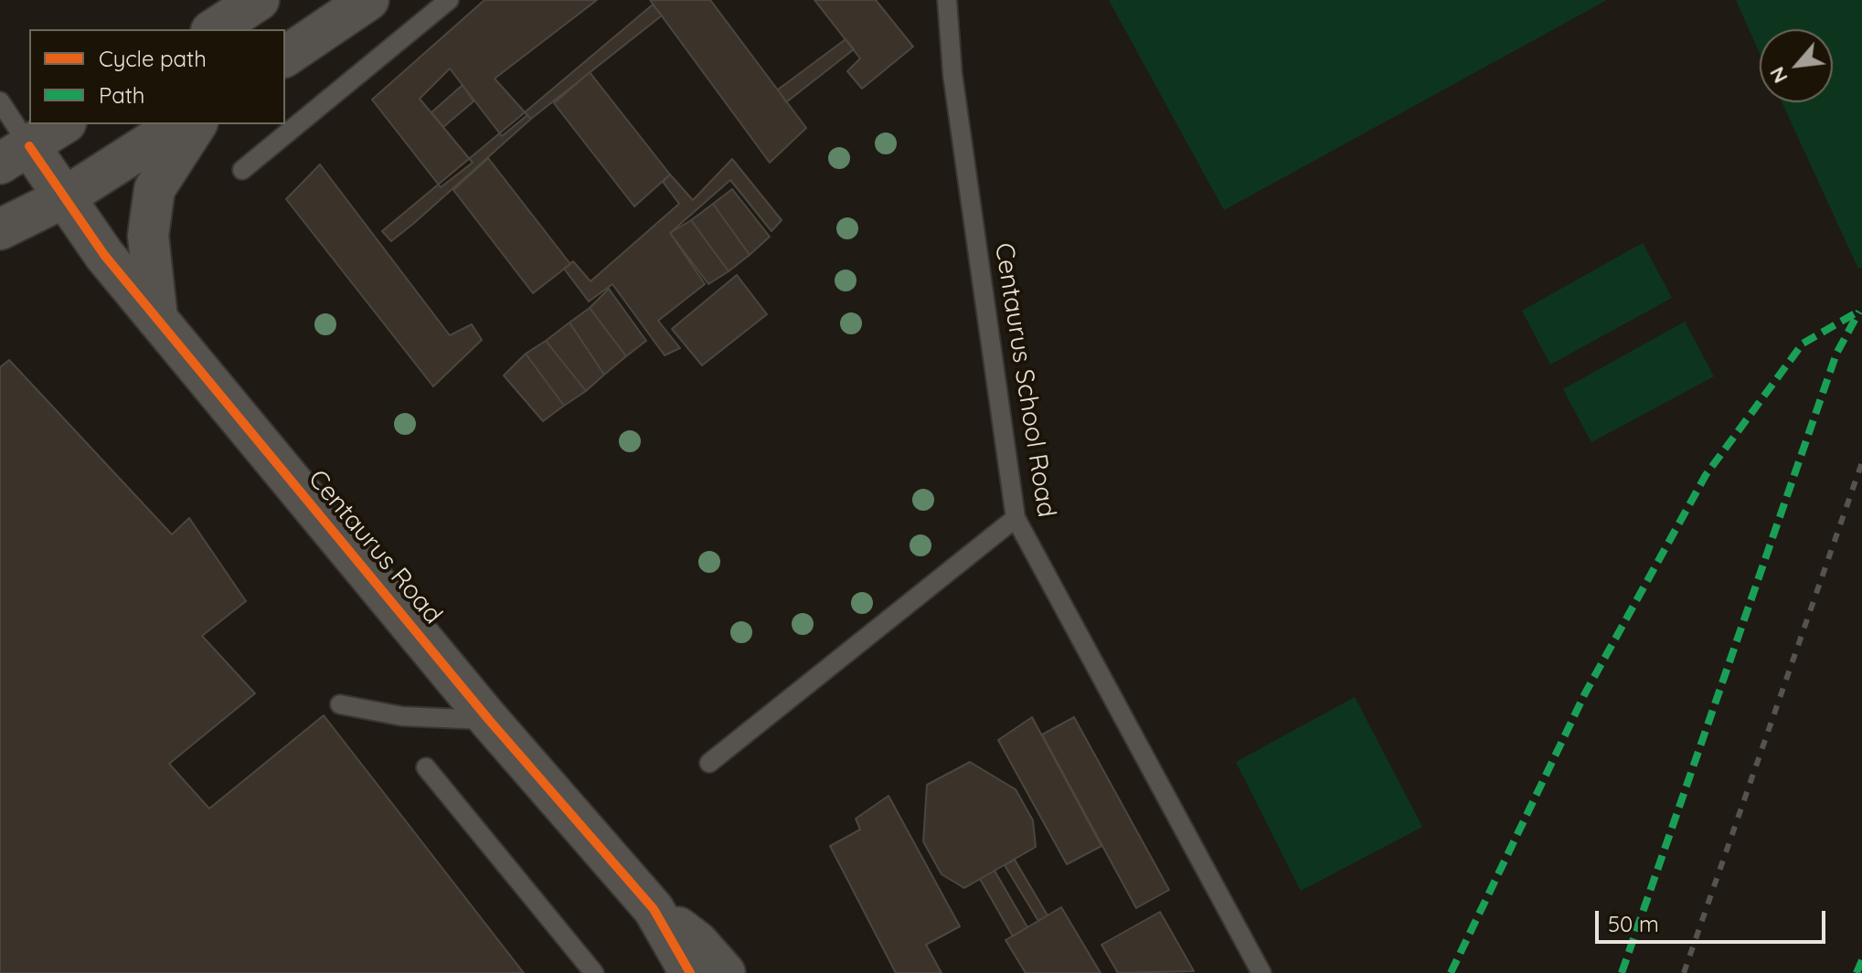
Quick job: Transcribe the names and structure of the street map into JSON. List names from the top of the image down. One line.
{"streets":{"street":["Centaurus Road"],"lane":["Centaurus School Road"]},"legend":["Cycle path","Path"],"scale_bar":"50 m","north":"bottom left"}
